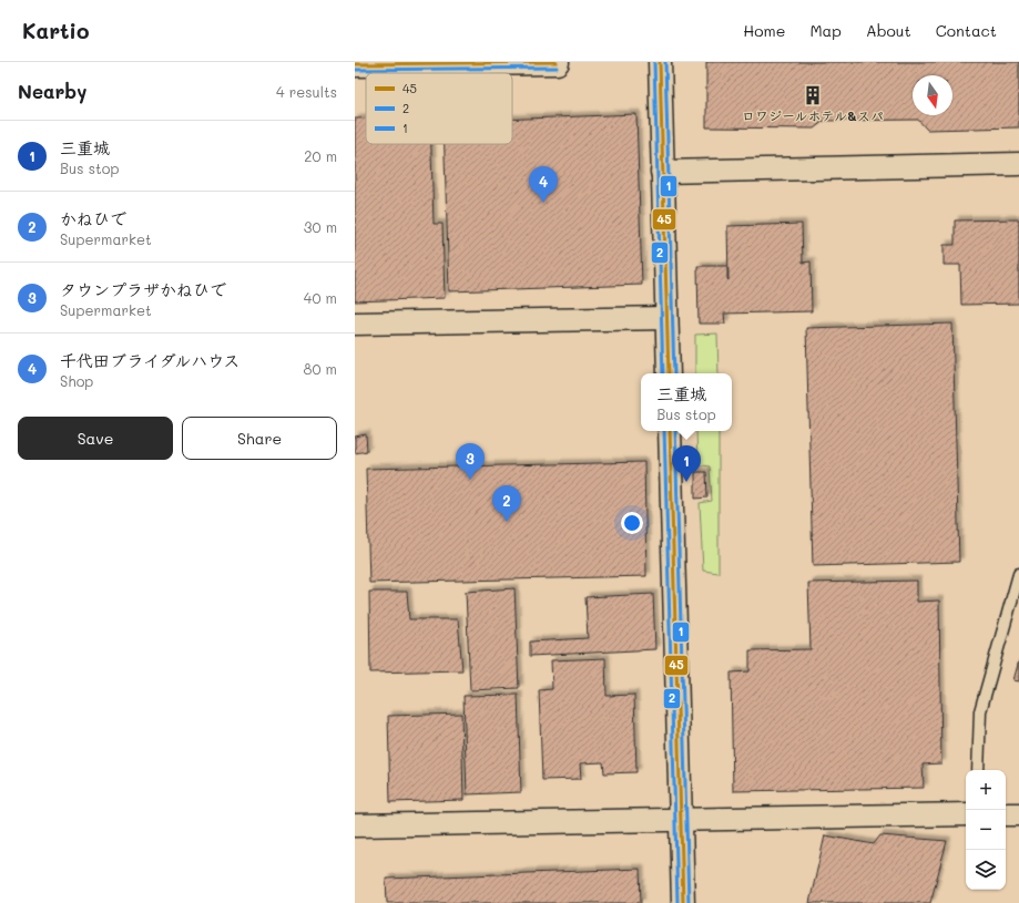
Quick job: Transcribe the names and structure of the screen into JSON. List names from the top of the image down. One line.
{"places":{"building":["ロワジールホテル&スパ"]},"lines":["transit line 45","transit line 2","transit line 1"],"legend":["45","2","1"],"north":"bottom","page":{"header":"Kartio","nav":["Home","Map","About","Contact"],"heading":["Nearby","4 results"],"list":[{"mark":"1","name":"三重城","note":"Bus stop","value":"20 m"},{"mark":"2","name":"かねひで","note":"Supermarket","value":"30 m"},{"mark":"3","name":"タウンプラザかねひで","note":"Supermarket","value":"40 m"},{"mark":"4","name":"千代田ブライダルハウス","note":"Shop","value":"80 m"}],"pins":["4","3","1","2"],"popup":["三重城","Bus stop"],"buttons":["Save","Share"],"map_buttons":["+","−"]}}
